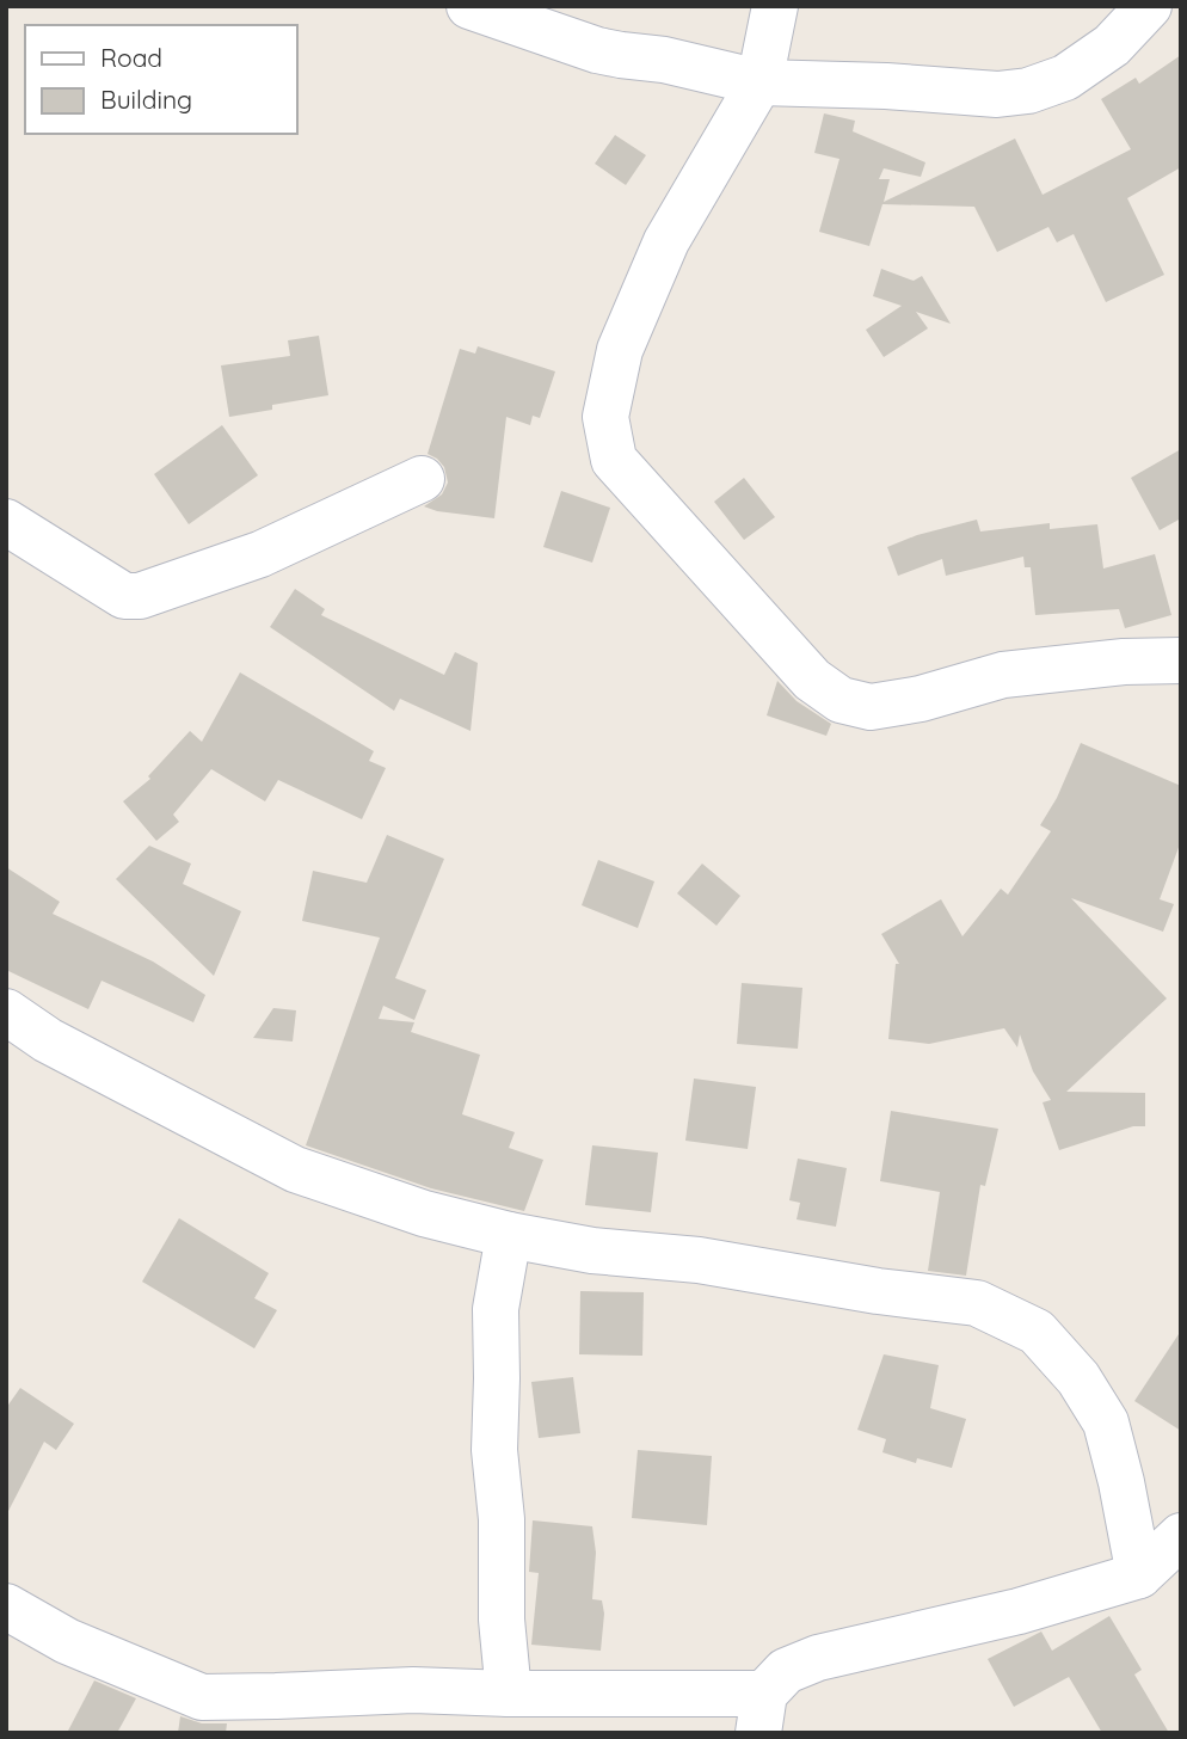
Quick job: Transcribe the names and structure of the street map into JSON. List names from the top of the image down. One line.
{"legend":["Road","Building"]}
